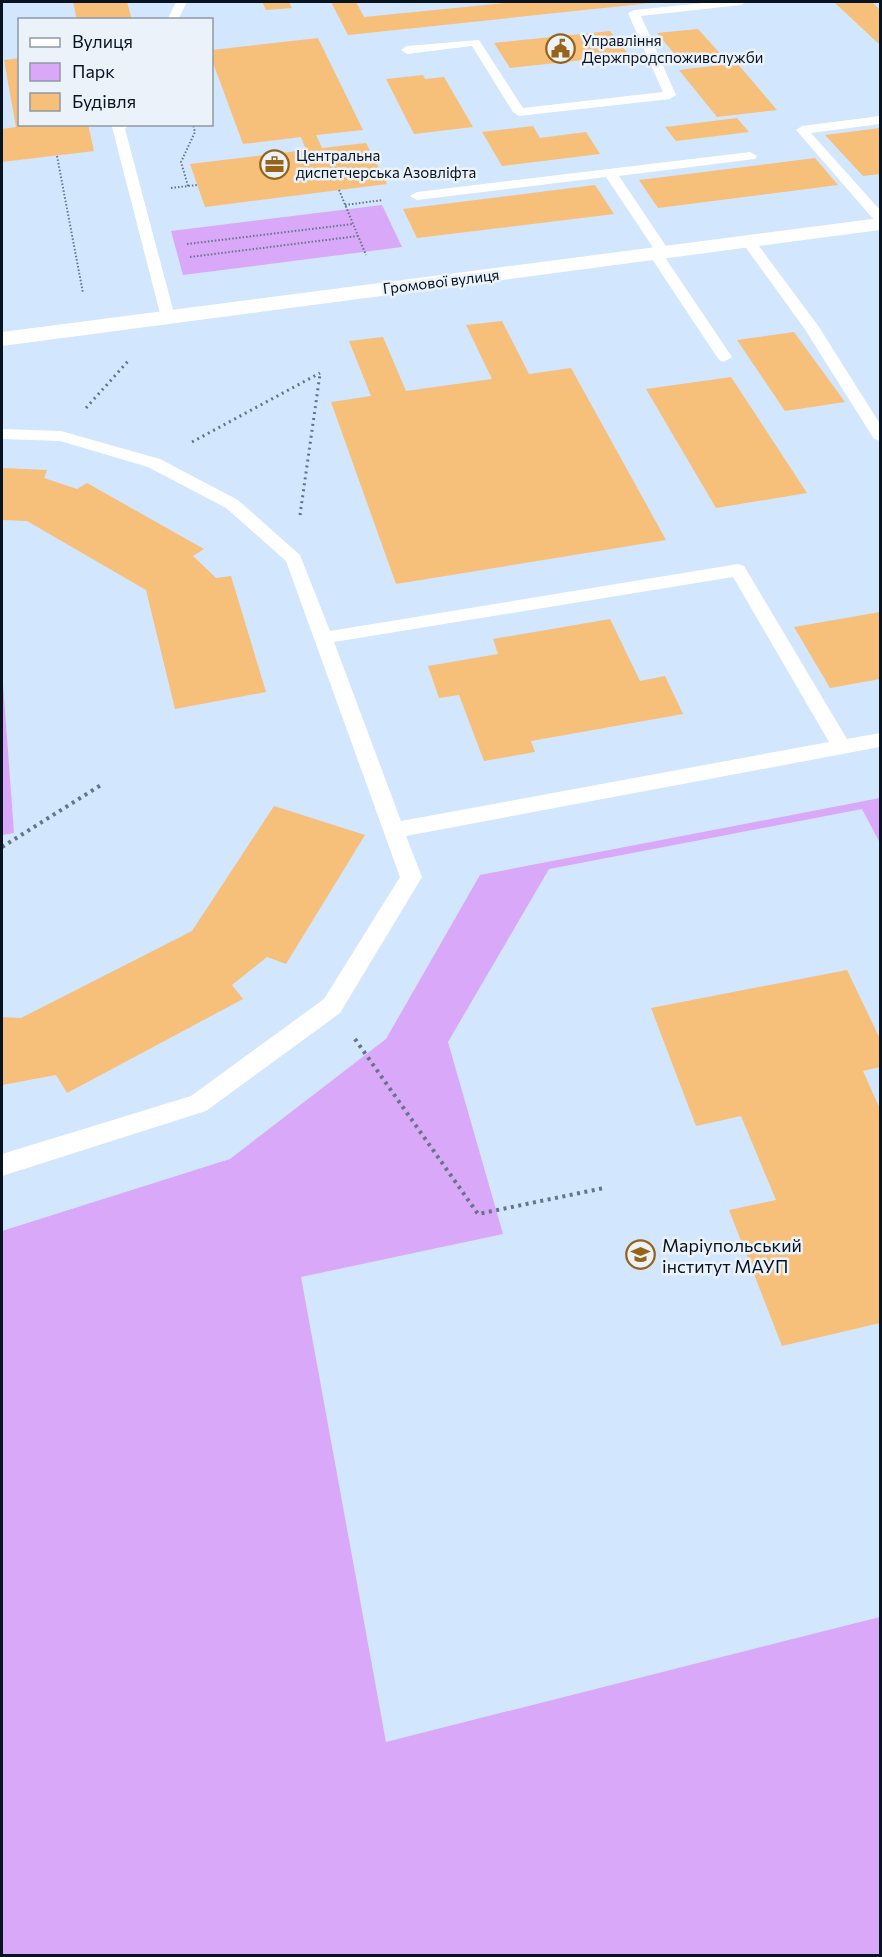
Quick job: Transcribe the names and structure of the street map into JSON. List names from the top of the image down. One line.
{"streets":{"street":["Громової вулиця"]},"places":{"public building":["Управління Держпродспоживслужби"],"office":["Центральна диспетчерська Азовліфта"],"school or university":["Маріупольський інститут МАУП"]},"legend":["Вулиця","Парк","Будівля"]}
